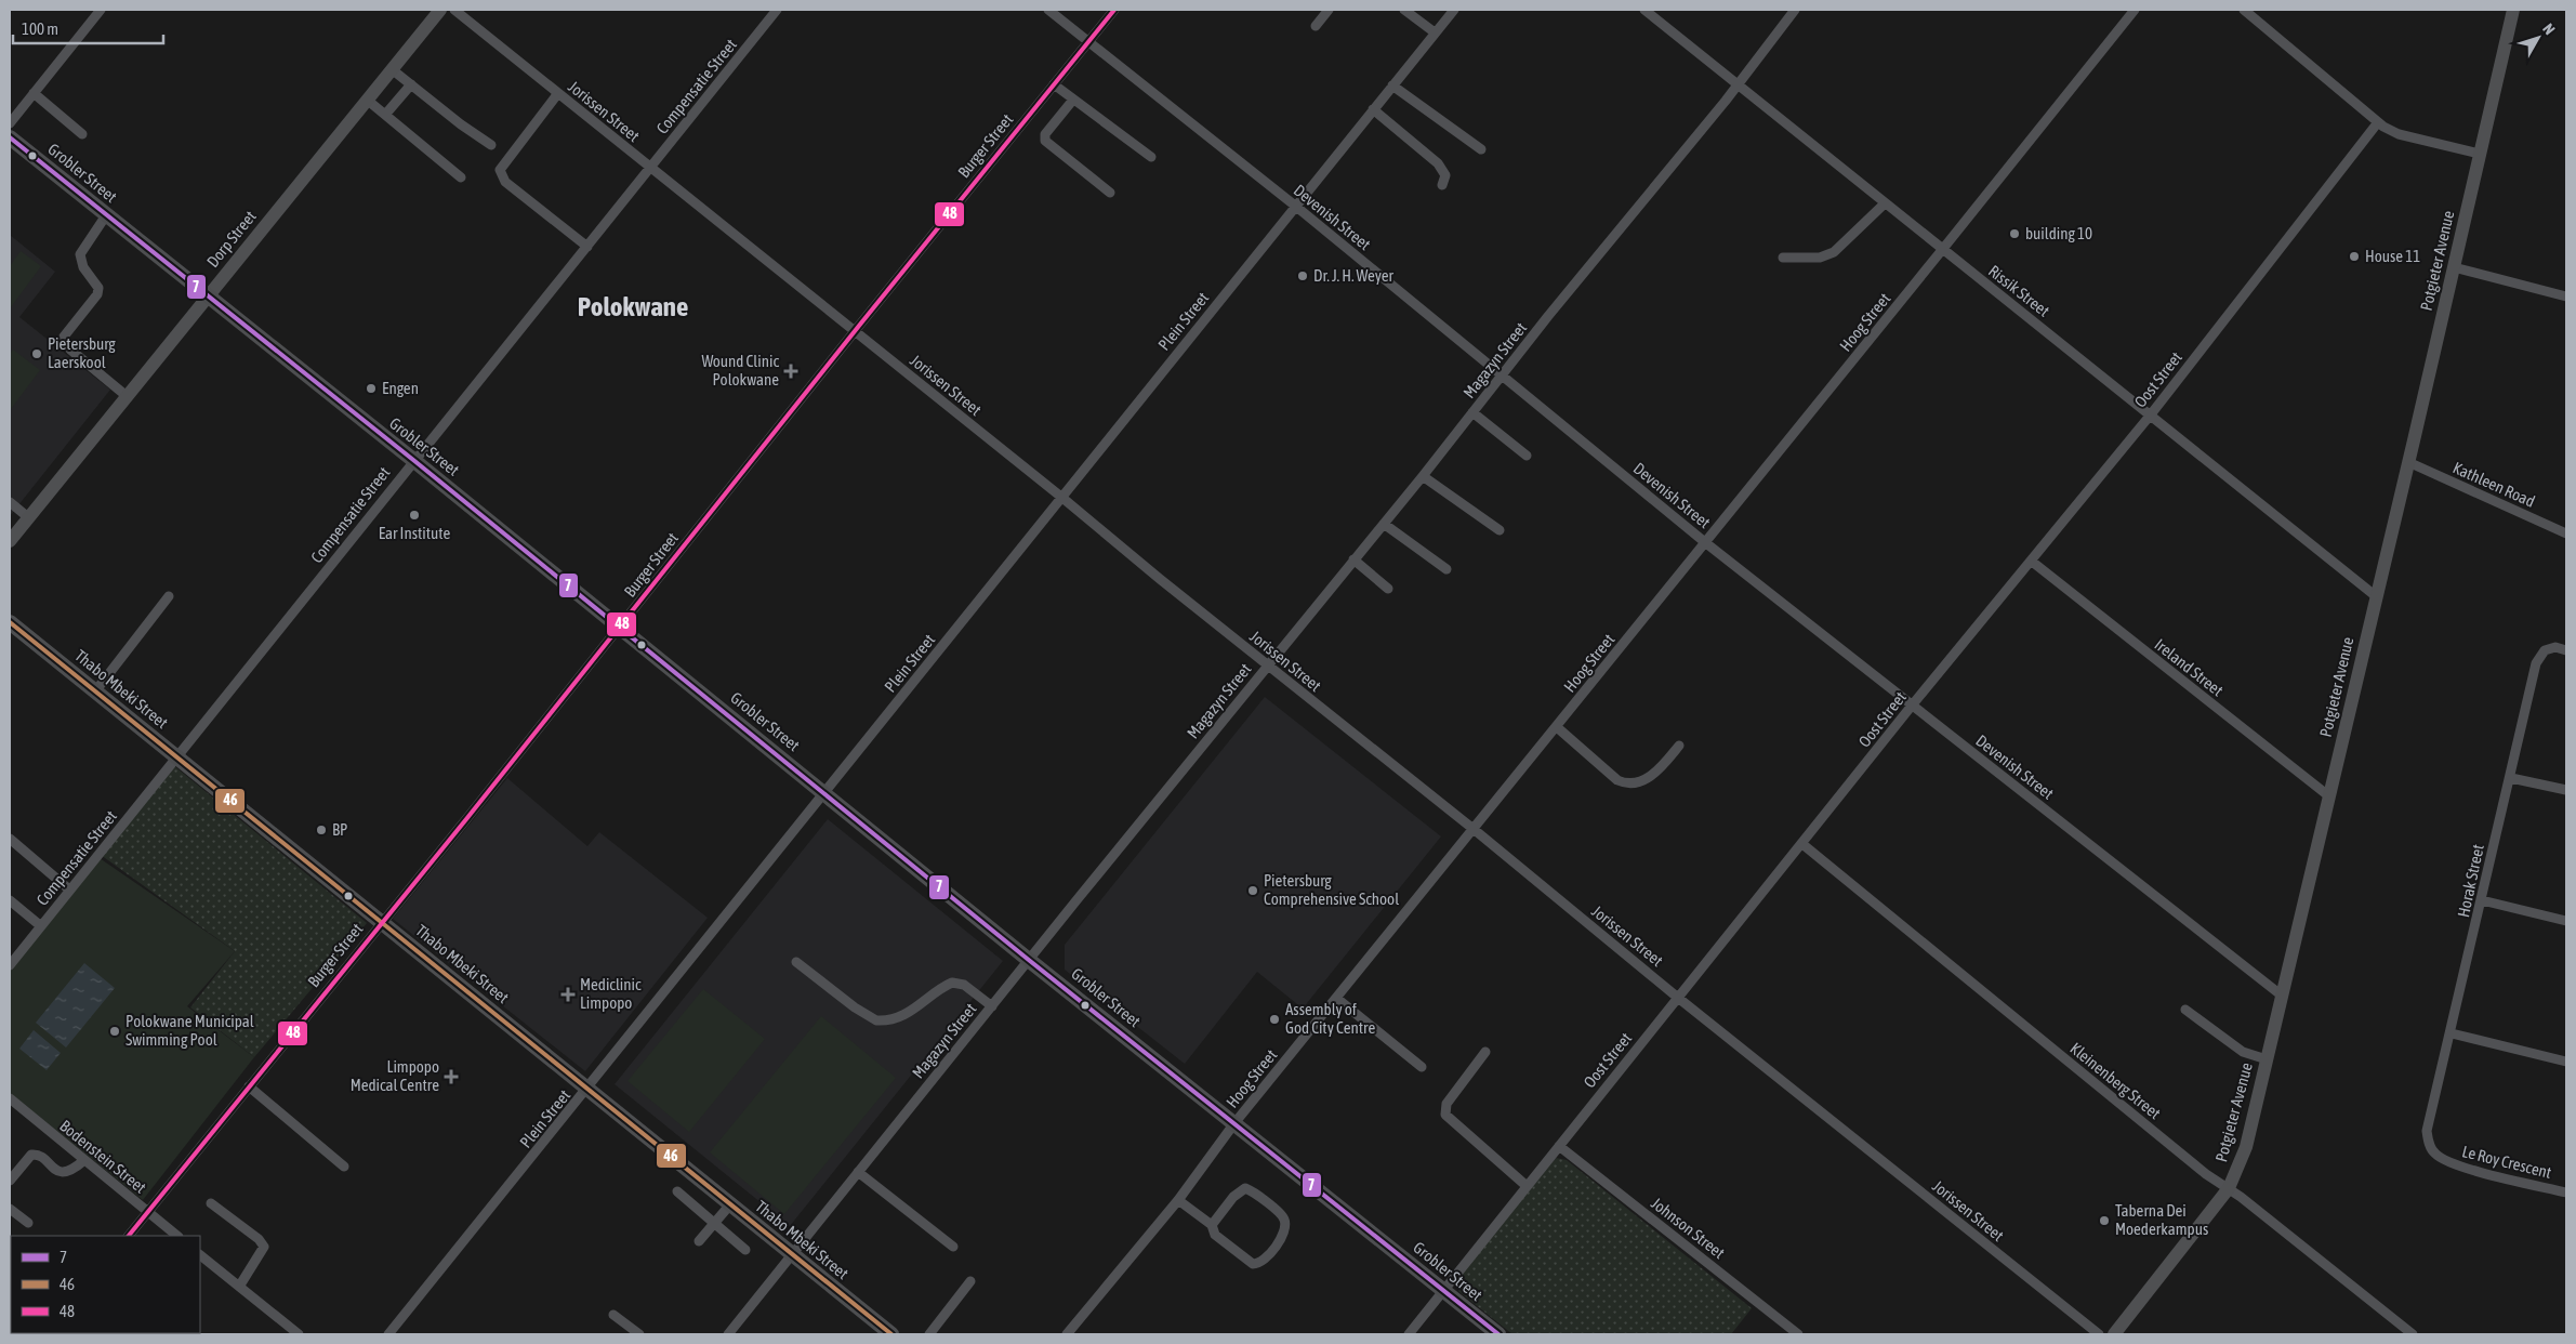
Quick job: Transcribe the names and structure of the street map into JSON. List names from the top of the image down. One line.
{"streets":{"main road":["Grobler Street","Thabo Mbeki Street"],"street":["Compensatie Street","Jorissen Street","Burger Street","Devenish Street","Dorp Street","Potgieter Avenue","Rissik Street","Plein Street","Hoog Street","Magazyn Street","Oost Street","Kathleen Road","Ireland Street","Horak Street","Kleinenberg Street","Bodenstein Street","Le Roy Crescent","Johnson Street"]},"crossings":[["Compensatie Street","Jorissen Street"],["Compensatie Street","Grobler Street"],["Compensatie Street","Thabo Mbeki Street"],["Jorissen Street","Burger Street"],["Jorissen Street","Plein Street"],["Jorissen Street","Hoog Street"],["Jorissen Street","Magazyn Street"],["Jorissen Street","Oost Street"],["Burger Street","Grobler Street"],["Burger Street","Devenish Street"],["Burger Street","Thabo Mbeki Street"],["Burger Street","Bodenstein Street"],["Grobler Street","Dorp Street"],["Grobler Street","Plein Street"],["Grobler Street","Hoog Street"],["Grobler Street","Magazyn Street"],["Grobler Street","Oost Street"],["Devenish Street","Potgieter Avenue"],["Devenish Street","Plein Street"],["Devenish Street","Hoog Street"],["Devenish Street","Magazyn Street"],["Devenish Street","Oost Street"],["Potgieter Avenue","Rissik Street"],["Potgieter Avenue","Kathleen Road"],["Potgieter Avenue","Ireland Street"],["Potgieter Avenue","Kleinenberg Street"],["Rissik Street","Hoog Street"],["Rissik Street","Magazyn Street"],["Rissik Street","Oost Street"],["Plein Street","Thabo Mbeki Street"],["Magazyn Street","Thabo Mbeki Street"],["Oost Street","Ireland Street"],["Oost Street","Kleinenberg Street"],["Oost Street","Johnson Street"],["Horak Street","Le Roy Crescent"]],"districts":["Polokwane"],"places":{"other":["building 10","House 11","Dr. J. H. Weyer","Pietersburg Laerskool","Engen","Ear Institute","BP","Pietersburg Comprehensive School","Assembly of God City Centre","Polokwane Municipal Swimming Pool","Taberna Dei Moederkampus"],"health":["Wound Clinic Polokwane","Mediclinic Limpopo","Limpopo Medical Centre"]},"lines":["transit line 48","transit line 7","transit line 46"],"legend":["7","46","48"],"scale_bar":"100 m","north":"top right"}
